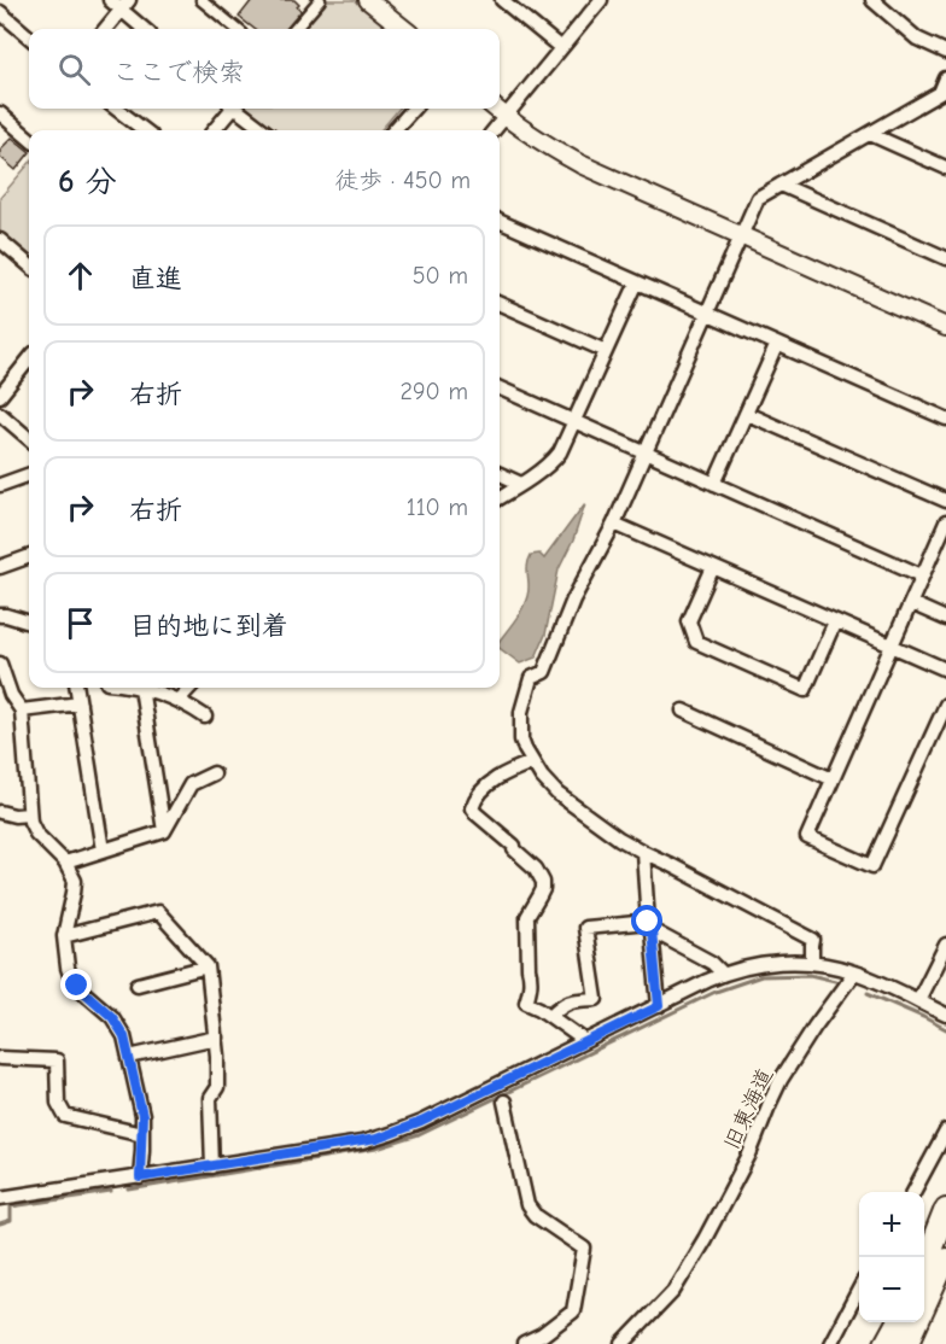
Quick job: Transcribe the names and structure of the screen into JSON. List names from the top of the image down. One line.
{"streets":{"street":["旧東海道"]},"page":{"search":"ここで検索","heading":["6 分","徒歩 · 450 m"],"list":[["直進","50 m"],["右折","290 m"],["右折","110 m"],"目的地に到着"],"map_buttons":["+","−"]}}
